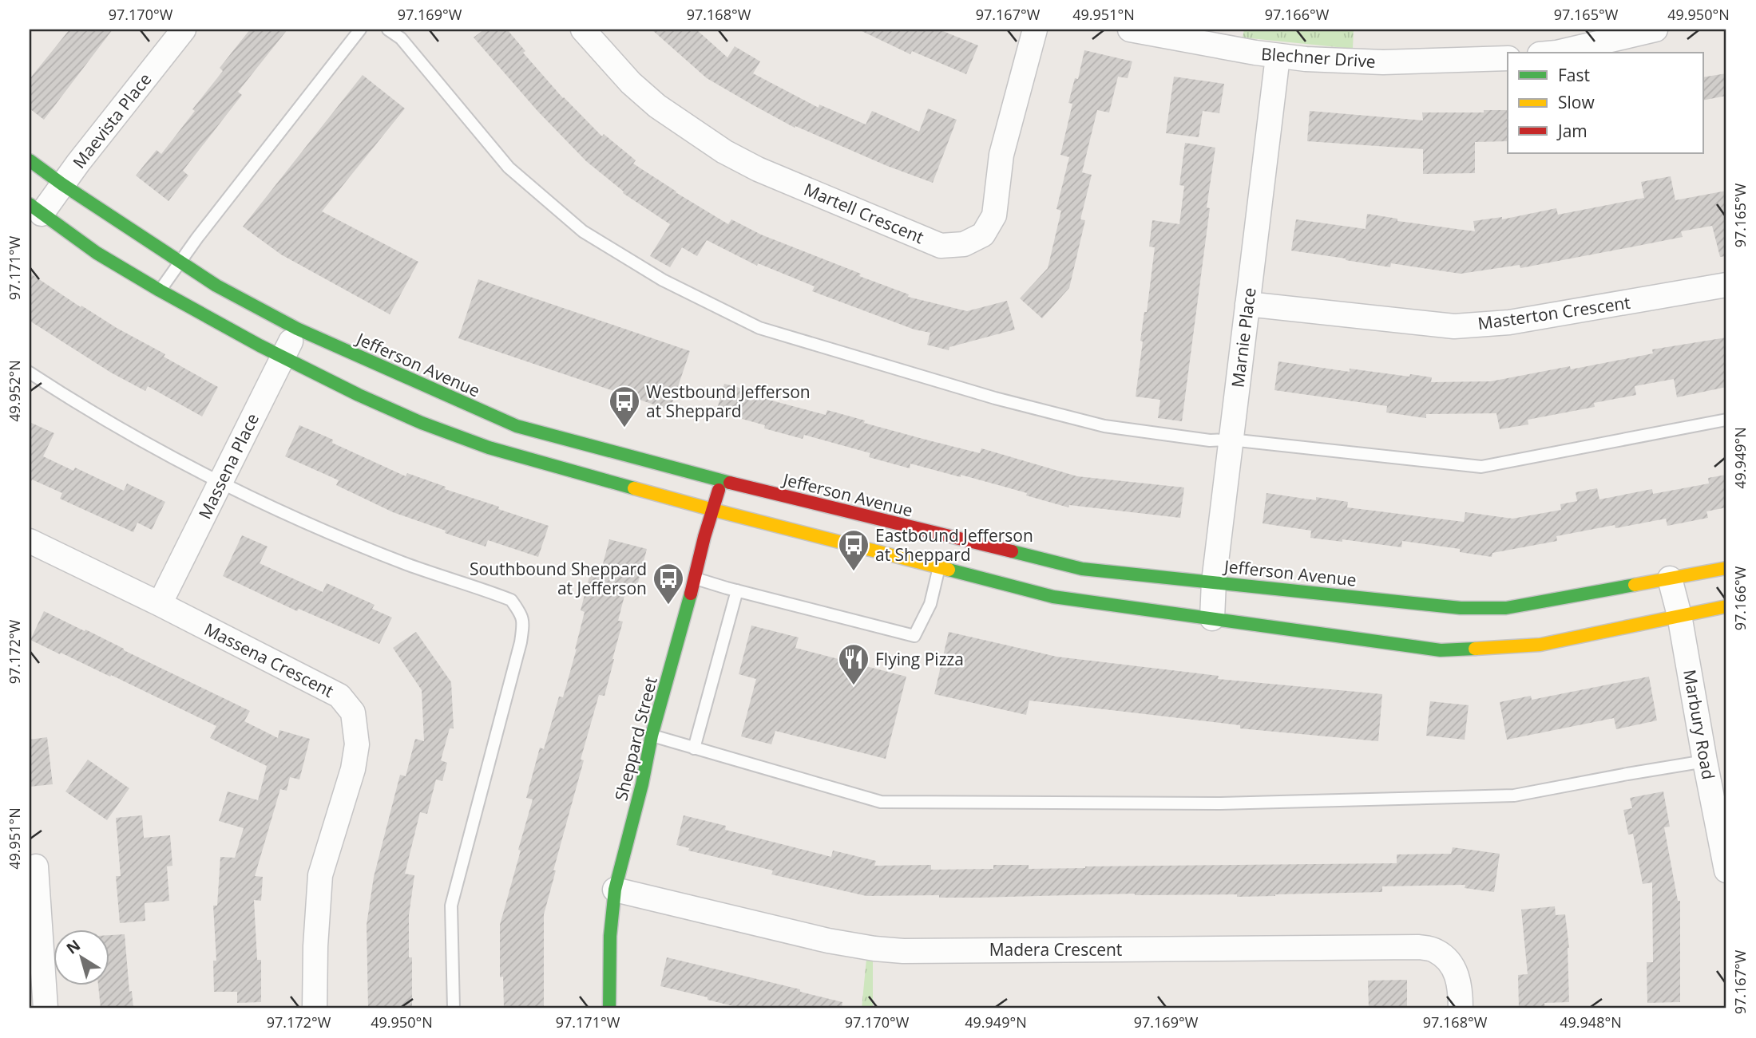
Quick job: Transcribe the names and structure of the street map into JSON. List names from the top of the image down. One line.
{"streets":{"street":["Blechner Drive","Maevista Place","Martell Crescent","Masterton Crescent","Marnie Place","Jefferson Avenue","Massena Place","Massena Crescent","Marbury Road","Sheppard Street","Madera Crescent"]},"crossings":[["Blechner Drive","Marnie Place"],["Maevista Place","Jefferson Avenue"],["Masterton Crescent","Marnie Place"],["Marnie Place","Jefferson Avenue"],["Jefferson Avenue","Massena Place"],["Jefferson Avenue","Marbury Road"],["Jefferson Avenue","Sheppard Street"],["Massena Place","Massena Crescent"],["Sheppard Street","Madera Crescent"]],"places":{"bus stop":["Westbound Jefferson at Sheppard","Eastbound Jefferson at Sheppard","Southbound Sheppard at Jefferson"],"restaurant":["Flying Pizza"]},"legend":["Fast","Slow","Jam"],"north":"top left","coordinates":["97.170°W","97.169°W","97.168°W","97.167°W","49.951°N","97.166°W","97.165°W","49.950°N","97.171°W","49.952°N","49.949°N","97.172°W","49.948°N"]}
